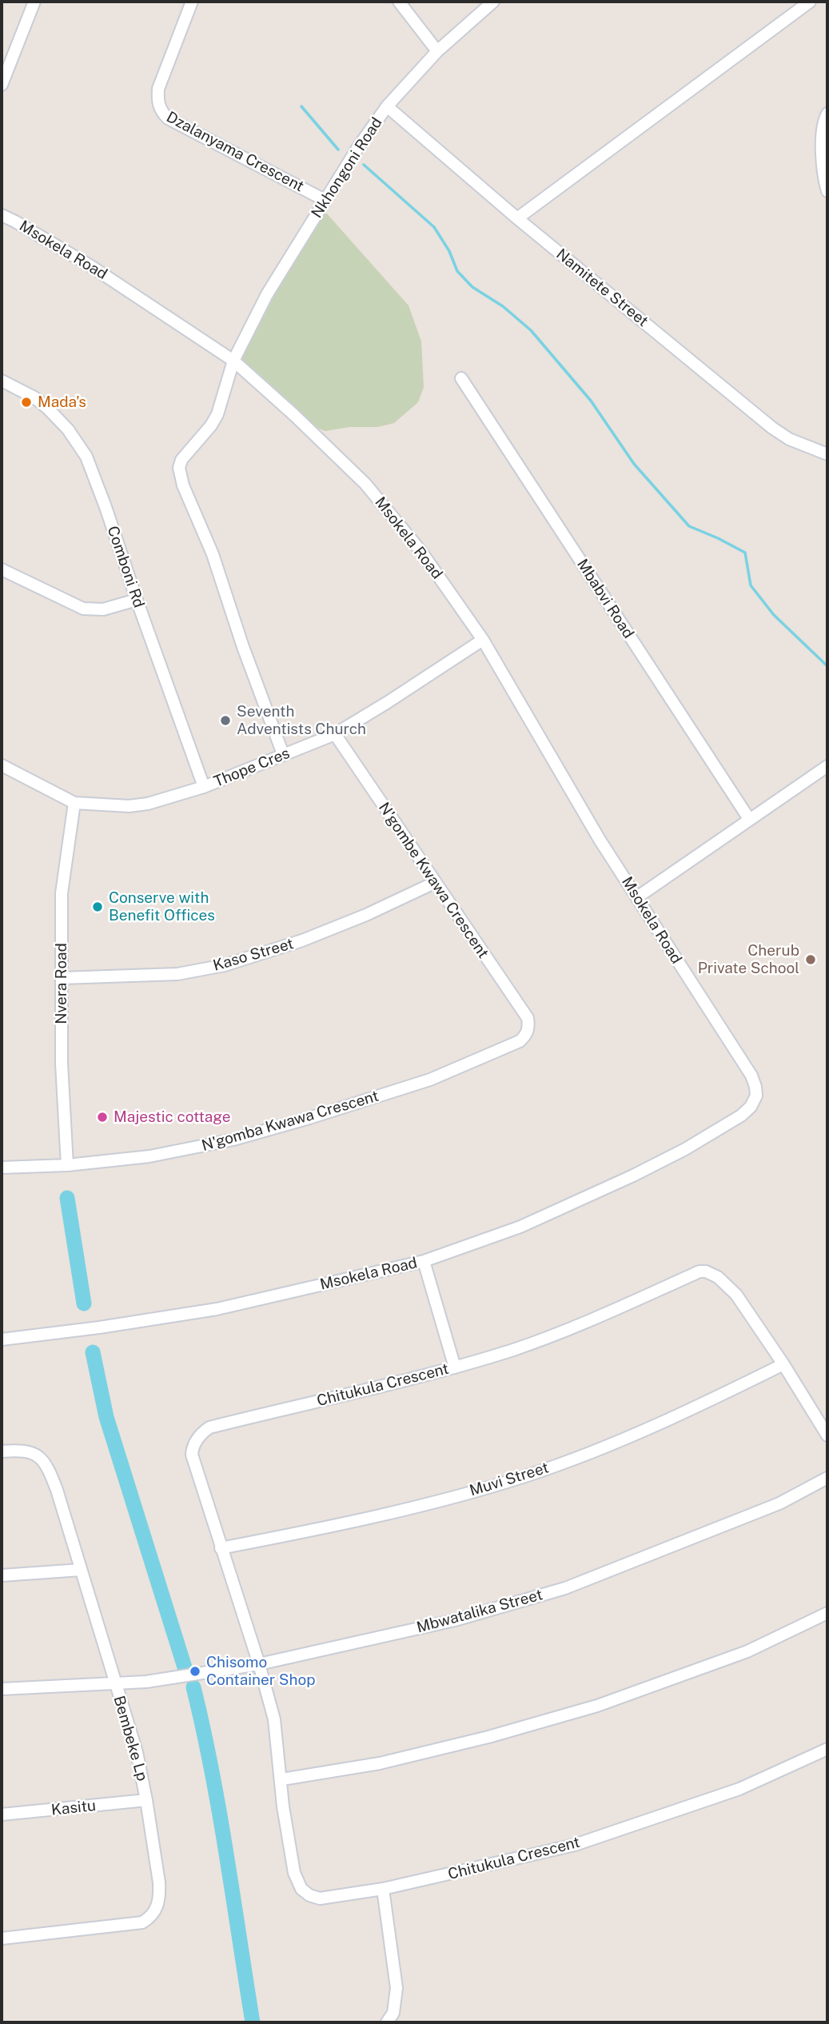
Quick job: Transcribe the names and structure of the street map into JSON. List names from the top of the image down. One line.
{"streets":{"street":["Dzalanyama Crescent","Nkhongoni Road","Msokela Road","Namitete Street","Comboni Rd","Mbabvi Road","Thope Cres","N'gombe Kwawa Crescent","Kaso Street","Nvera Road","N'gomba Kwawa Crescent","Chitukula Crescent","Muvi Street","Mbwatalika Street","Bembeke Lp","Kasitu"]},"crossings":[["Dzalanyama Crescent","Nkhongoni Road"],["Nkhongoni Road","Msokela Road"],["Nkhongoni Road","Namitete Street"],["Nkhongoni Road","Thope Cres"],["Msokela Road","Thope Cres"],["Comboni Rd","Thope Cres"],["Thope Cres","N'gombe Kwawa Crescent"],["Thope Cres","Nvera Road"],["N'gombe Kwawa Crescent","Kaso Street"],["N'gombe Kwawa Crescent","N'gomba Kwawa Crescent"],["Kaso Street","Nvera Road"],["Nvera Road","N'gomba Kwawa Crescent"],["Chitukula Crescent","Muvi Street"],["Chitukula Crescent","Mbwatalika Street"],["Mbwatalika Street","Bembeke Lp"],["Bembeke Lp","Kasitu"]],"places":["Mada's","Seventh Adventists Church","Conserve with Benefit Offices","Cherub Private School","Majestic cottage","Chisomo Container Shop"]}
